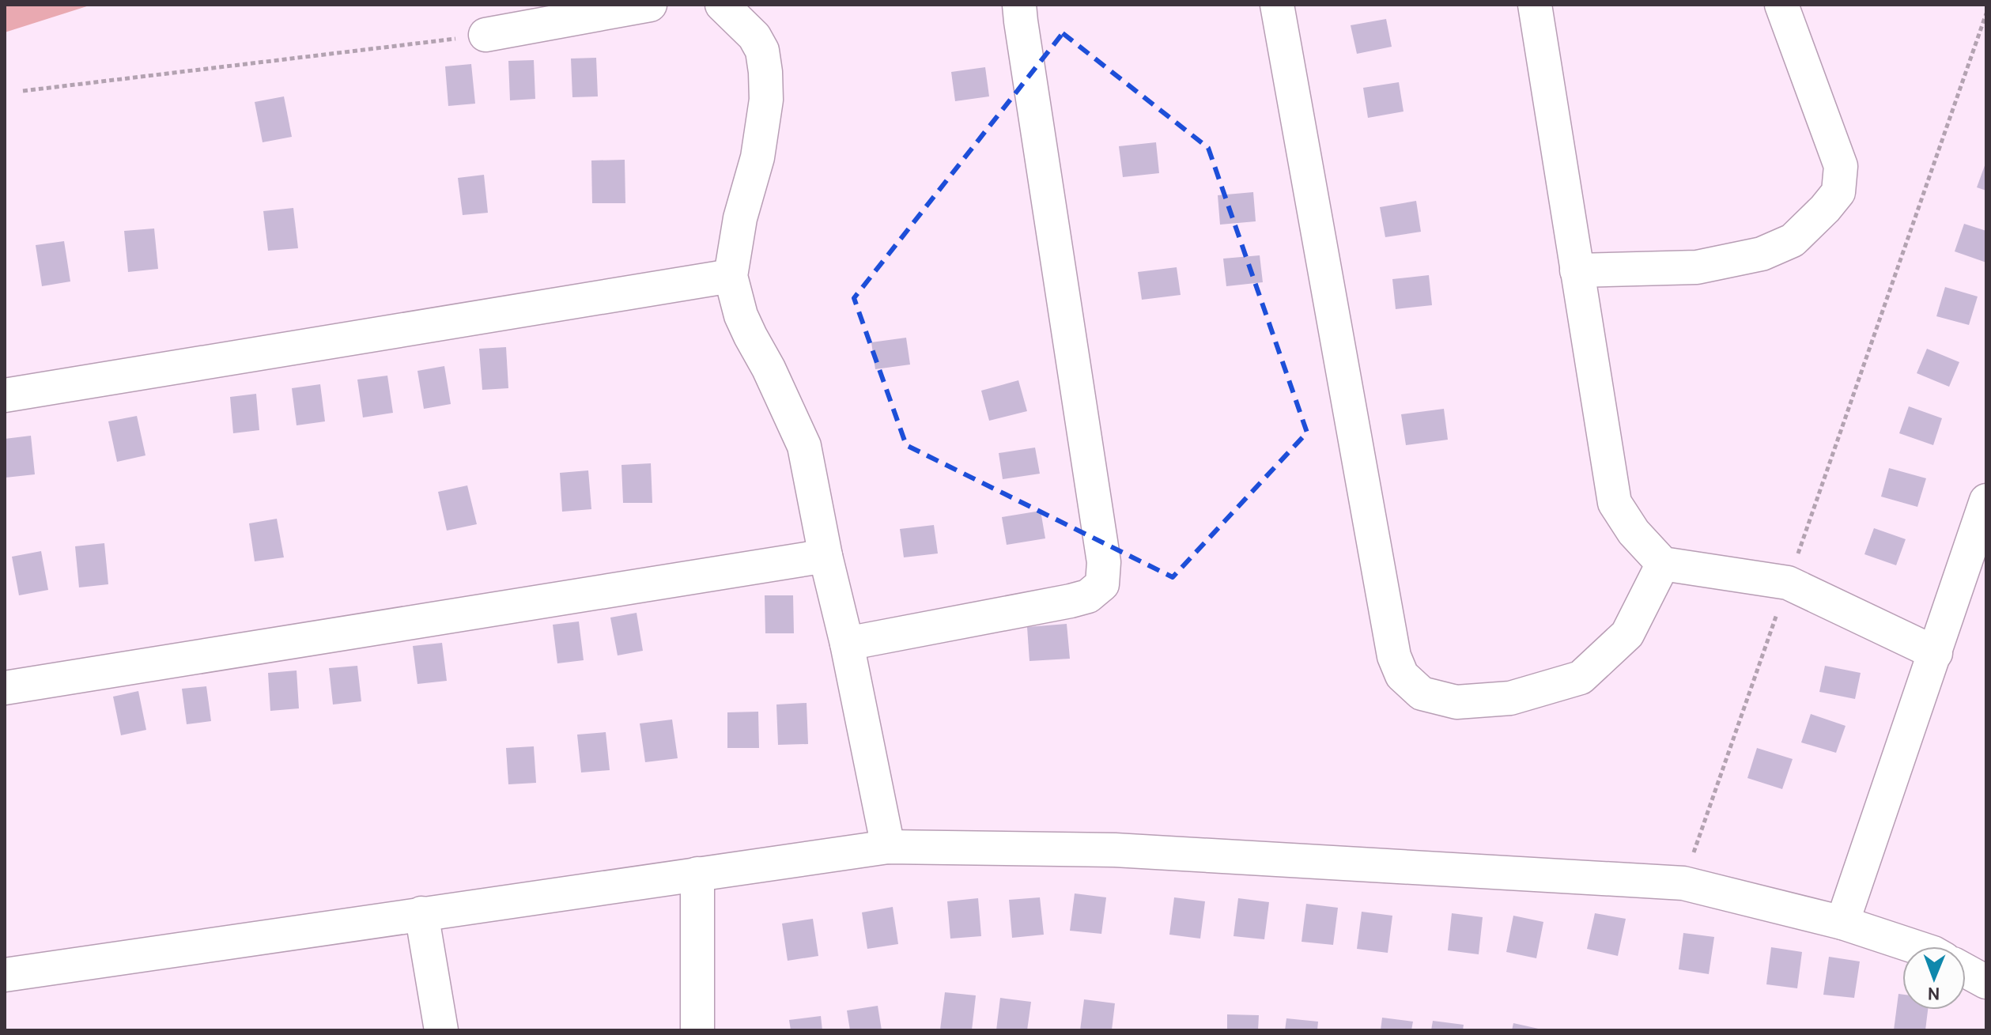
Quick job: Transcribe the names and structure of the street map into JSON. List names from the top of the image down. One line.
{"north":"bottom"}
